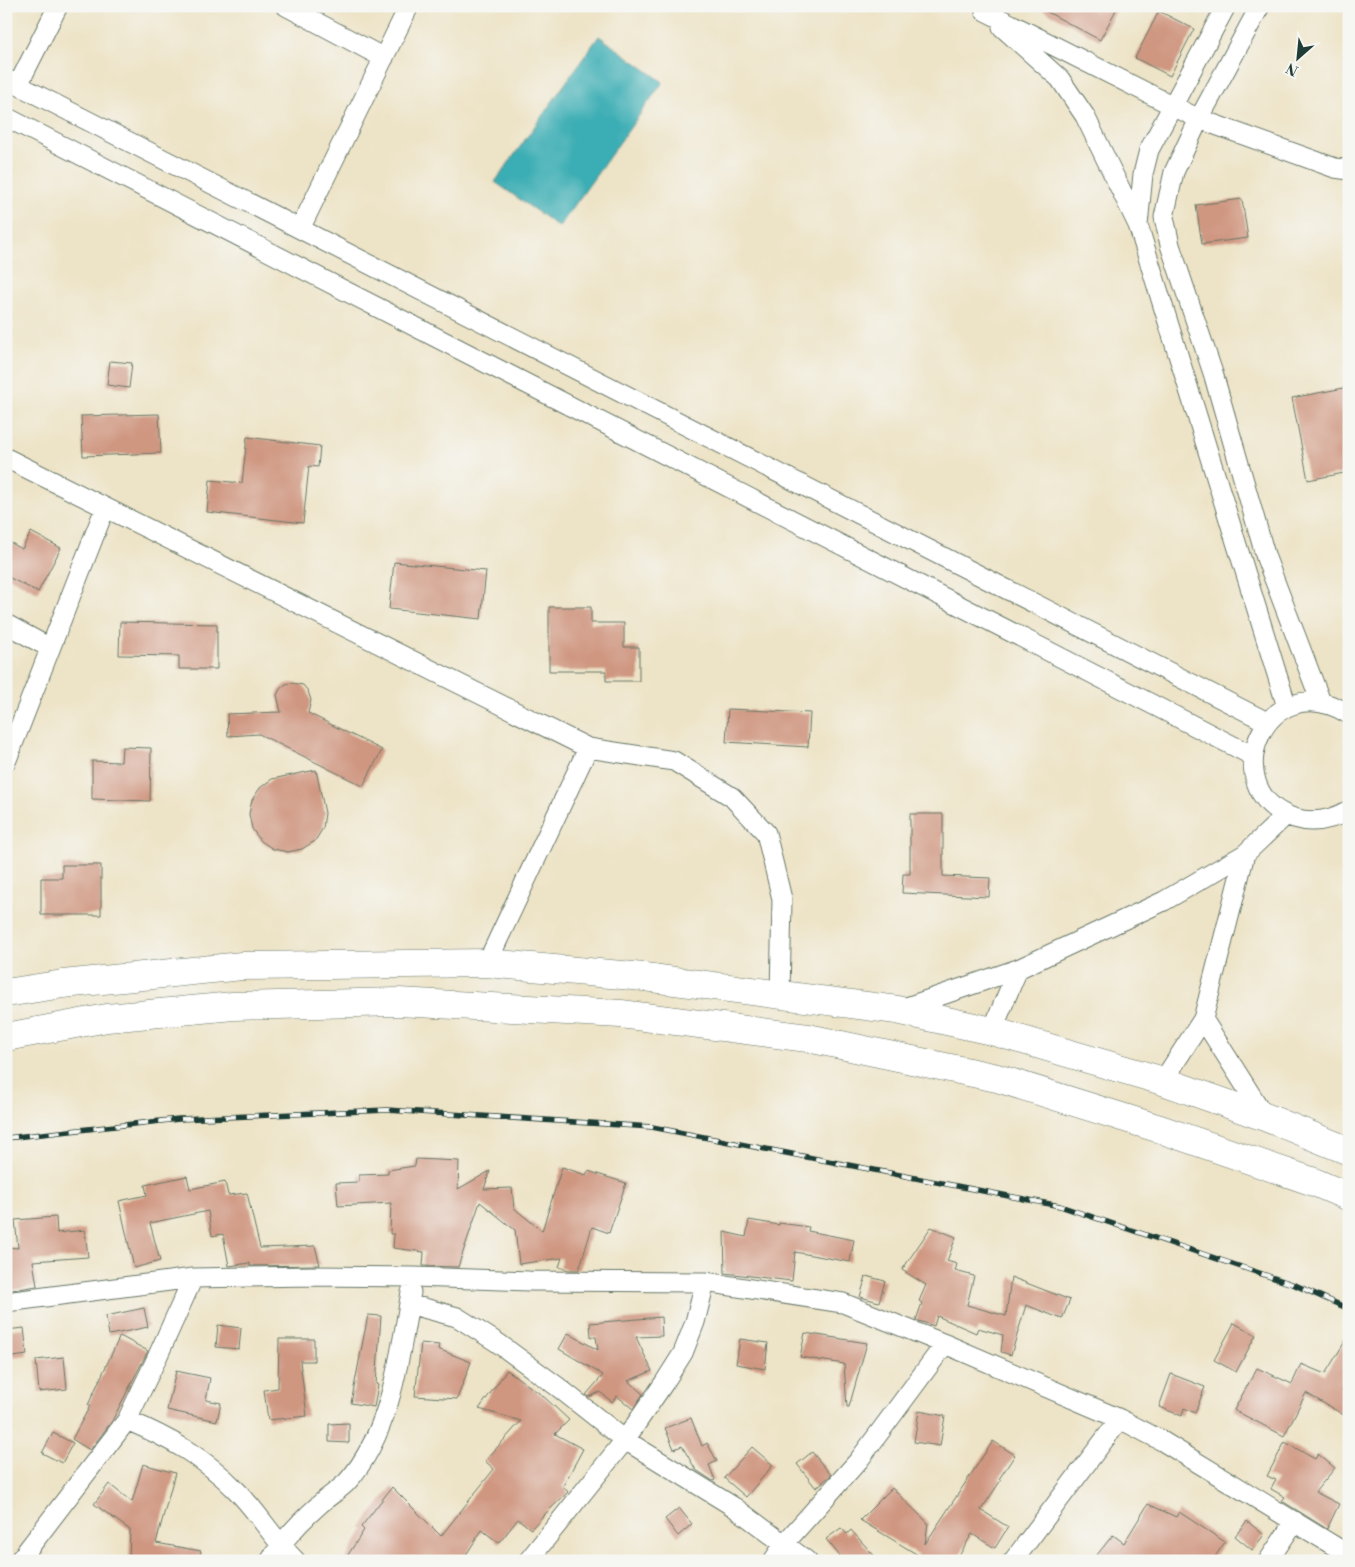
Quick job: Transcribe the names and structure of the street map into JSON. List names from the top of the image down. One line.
{"north":"bottom left"}
